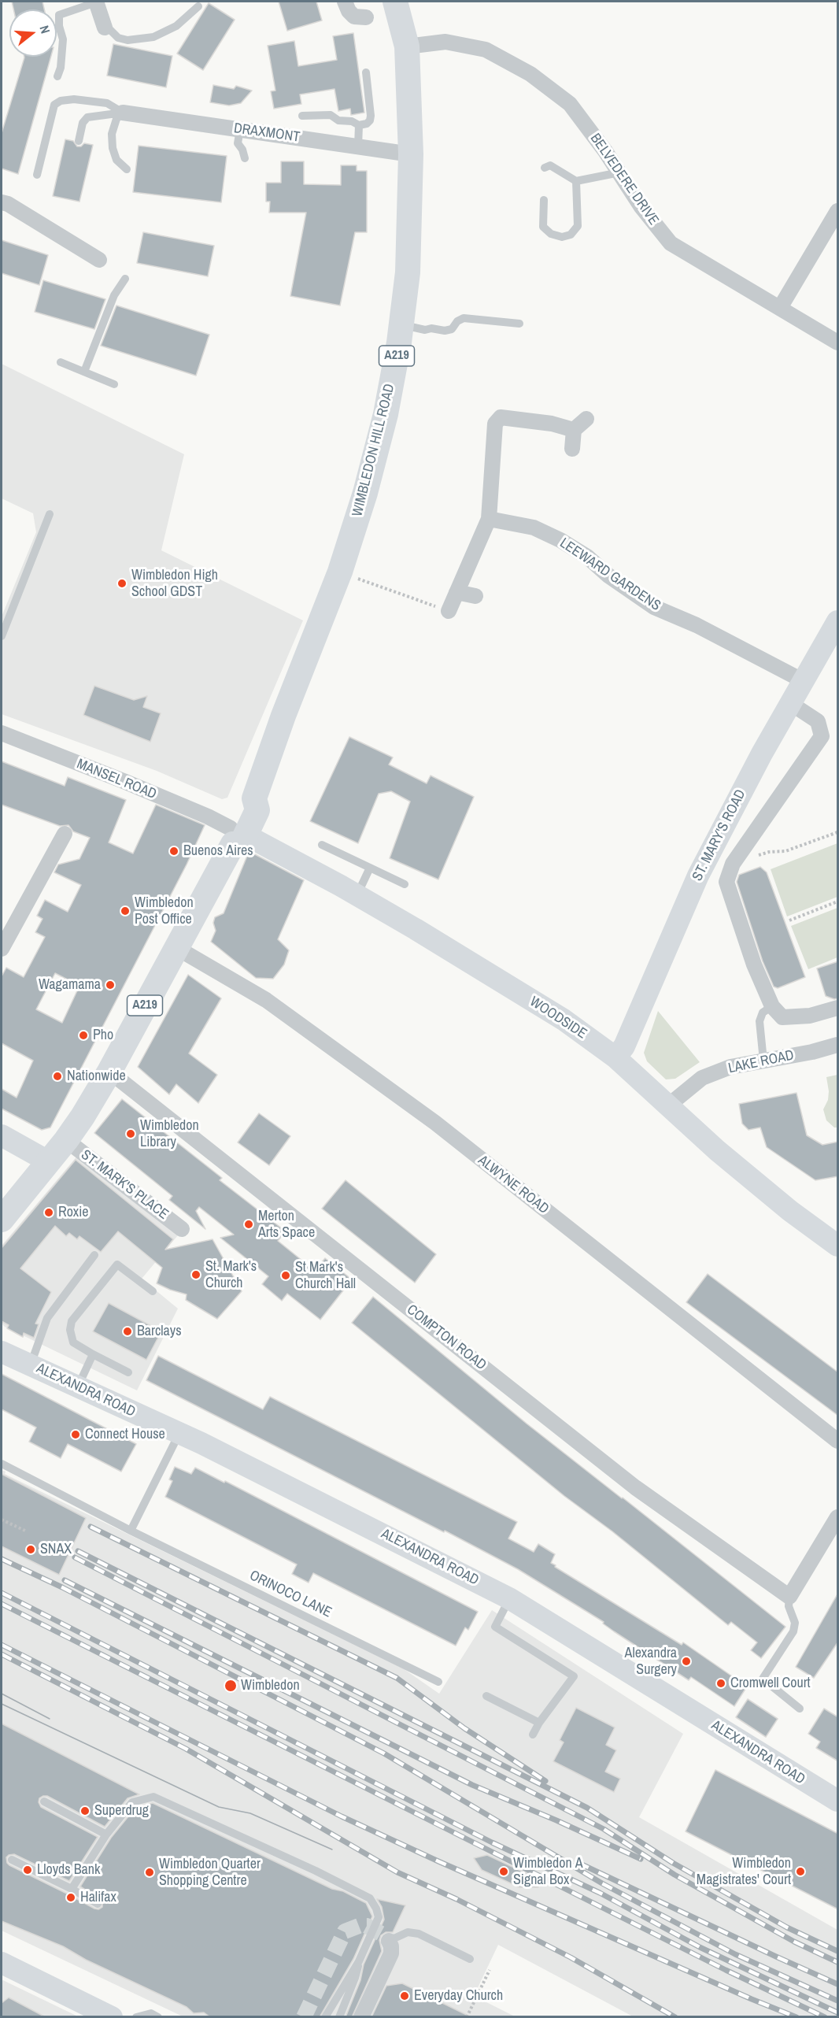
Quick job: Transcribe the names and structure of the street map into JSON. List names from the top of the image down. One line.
{"streets":{"main road":["A219","WIMBLEDON HILL ROAD"],"street":["DRAXMONT","BELVEDERE DRIVE","LEEWARD GARDENS","MANSEL ROAD","ST. MARY'S ROAD","WOODSIDE","LAKE ROAD","ST. MARK'S PLACE","ALWYNE ROAD","COMPTON ROAD","ALEXANDRA ROAD"],"lane":["ORINOCO LANE"]},"crossings":[["DRAXMONT","WIMBLEDON HILL ROAD"],["BELVEDERE DRIVE","WIMBLEDON HILL ROAD"],["WIMBLEDON HILL ROAD","MANSEL ROAD"],["WIMBLEDON HILL ROAD","WOODSIDE"],["WIMBLEDON HILL ROAD","ST. MARK'S PLACE"],["WIMBLEDON HILL ROAD","ALWYNE ROAD"],["WIMBLEDON HILL ROAD","COMPTON ROAD"],["LEEWARD GARDENS","ST. MARY'S ROAD"],["MANSEL ROAD","WOODSIDE"],["ST. MARY'S ROAD","WOODSIDE"],["WOODSIDE","LAKE ROAD"]],"places":["Wimbledon High School GDST","Buenos Aires","Wimbledon Post Office","Wagamama","Pho","Nationwide","Wimbledon Library","Roxie","Merton Arts Space","St. Mark's Church","St Mark's Church Hall","Barclays","Connect House","SNAX","Alexandra Surgery","Cromwell Court","Wimbledon","Superdrug","Lloyds Bank","Wimbledon A Signal Box","Wimbledon Magistrates' Court","Wimbledon Quarter Shopping Centre","Halifax","Everyday Church"],"north":"right"}
